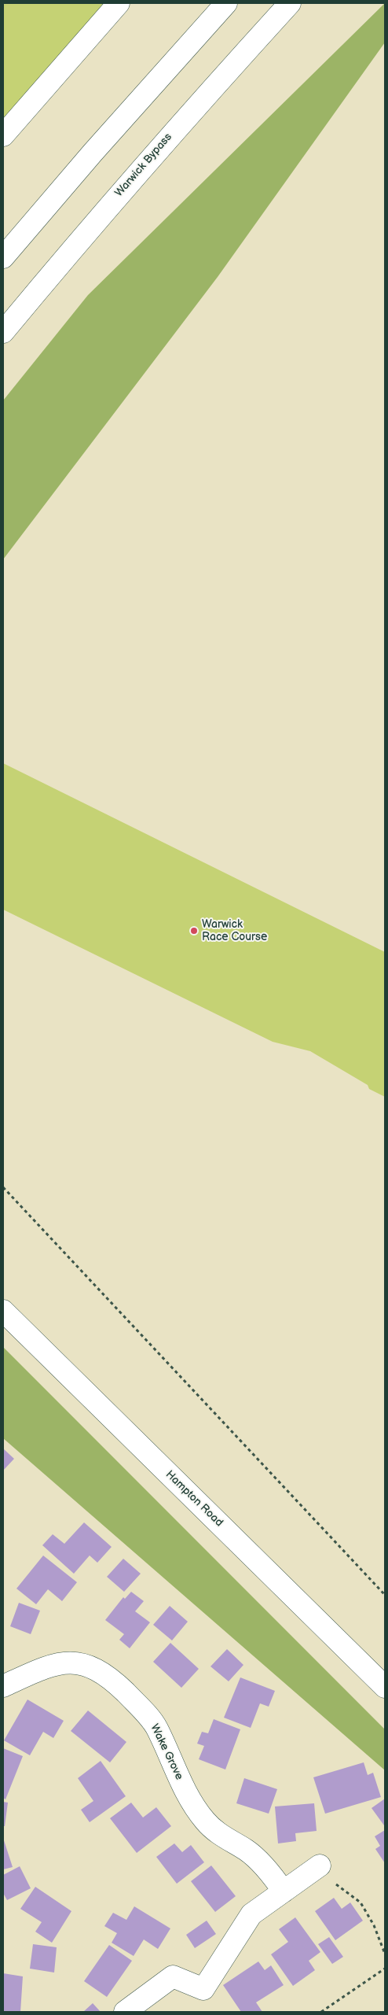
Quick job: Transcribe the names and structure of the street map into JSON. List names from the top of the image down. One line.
{"streets":{"main road":["Warwick Bypass","Hampton Road","Wake Grove"]},"places":["Warwick Race Course"]}
